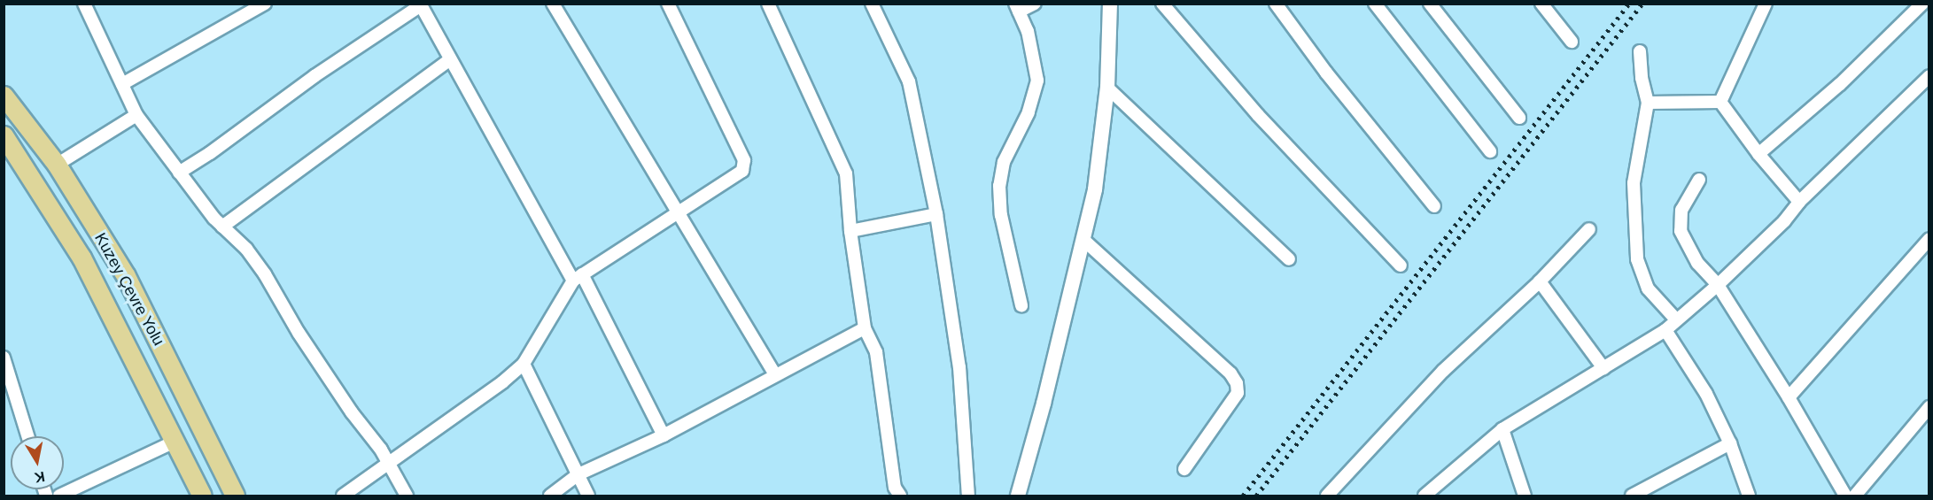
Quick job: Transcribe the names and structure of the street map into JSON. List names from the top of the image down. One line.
{"streets":{"highway":["Kuzey Çevre Yolu"]},"north":"bottom"}
